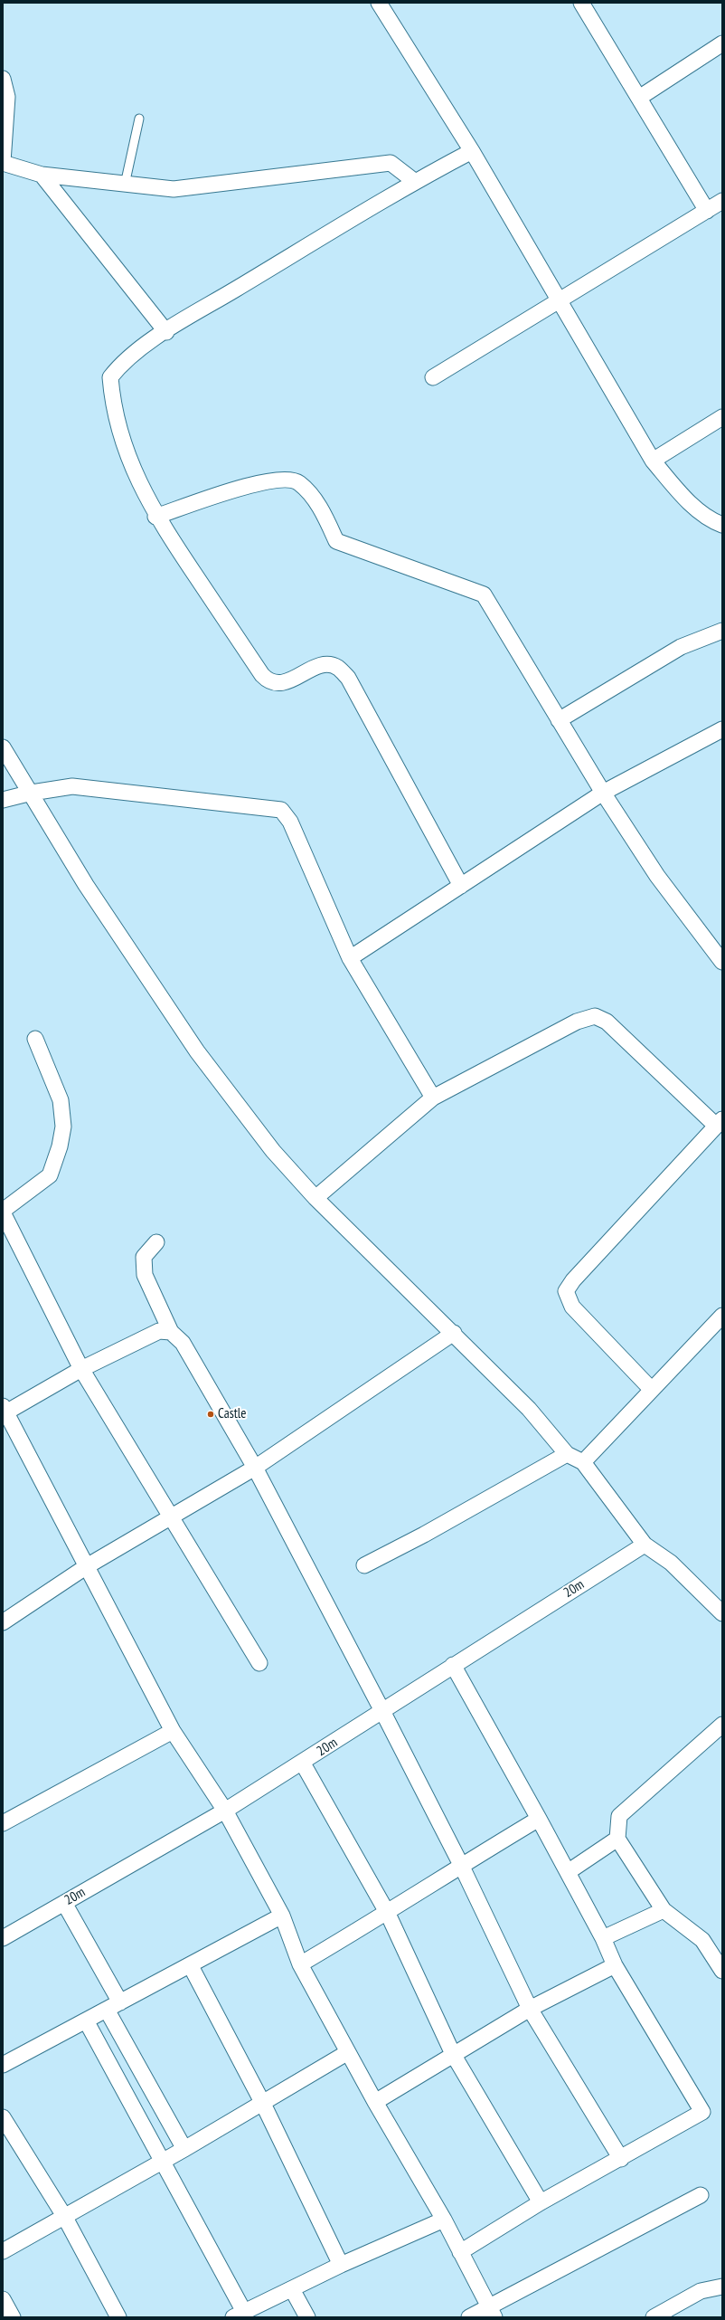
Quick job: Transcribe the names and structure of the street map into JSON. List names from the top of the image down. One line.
{"streets":{"street":["20m"]},"places":["Castle"]}
